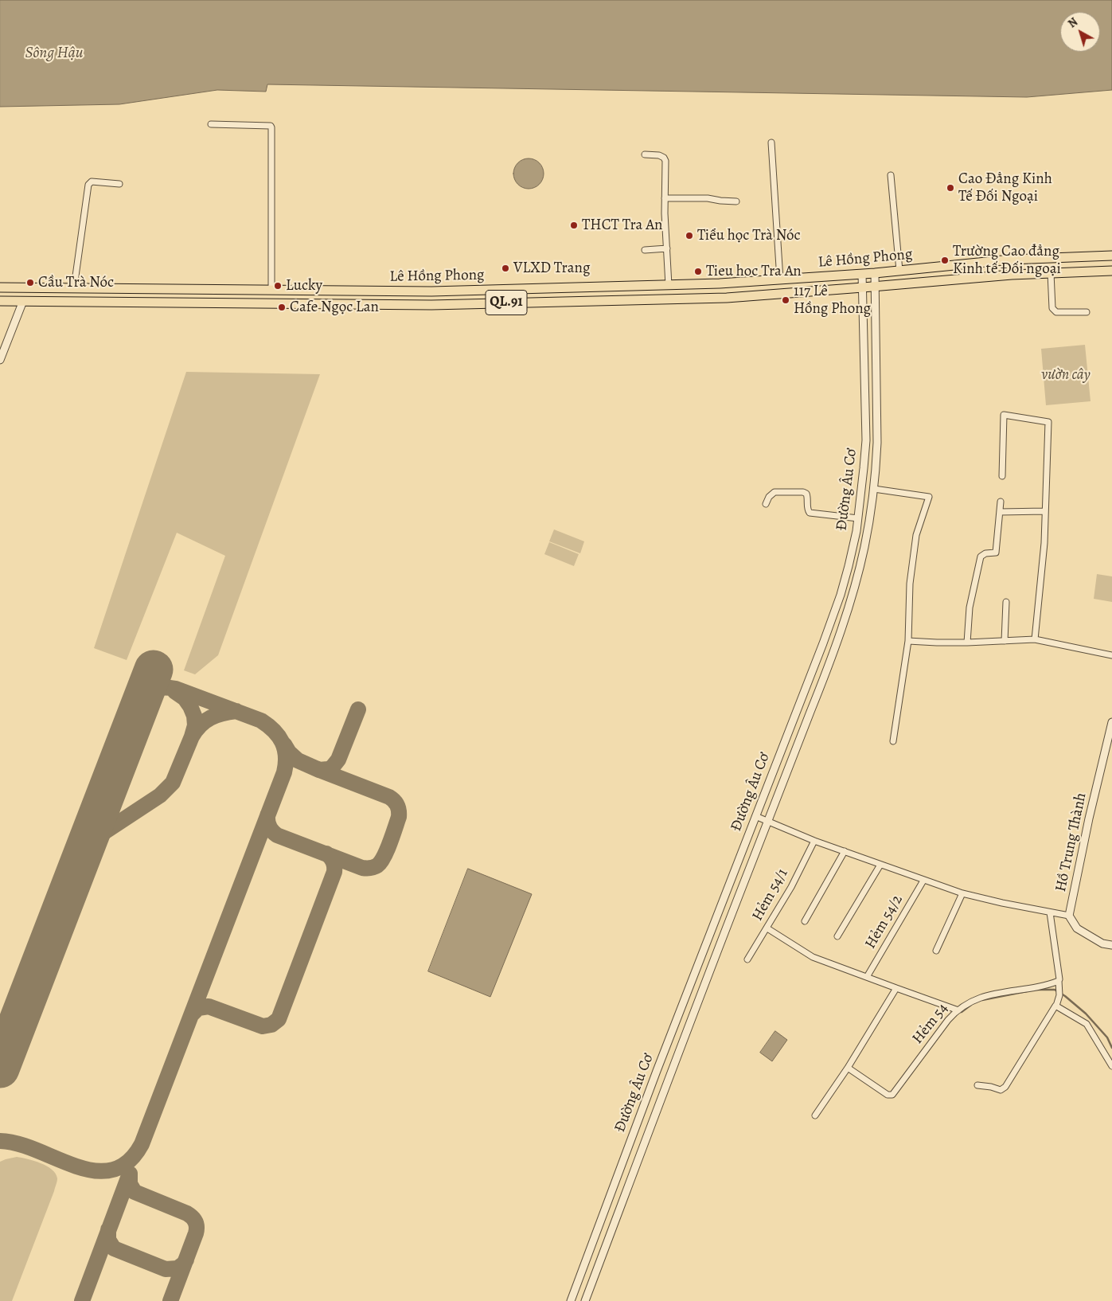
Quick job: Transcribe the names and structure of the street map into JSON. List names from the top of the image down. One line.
{"streets":{"highway":["Lê Hồng Phong","QL.91"],"street":["Đường Âu Cơ","Hồ Trung Thành","Hẻm 54/1","Hẻm 54/2","Hẻm 54"]},"crossings":[["Lê Hồng Phong","Đường Âu Cơ"]],"water":["Sông Hậu"],"parks":["vườn cây"],"places":["Cao Đẳng Kinh Tế Đối Ngoại","THCT Tra An","Tiểu học Trà Nóc","Trường Cao đẳng Kinh tế Đối ngoại","VLXD Trang","Tieu hoc Tra An","Cầu Trà Nóc","Lucky","117 Lê Hồng Phong","Cafe Ngọc Lan"],"north":"top left"}
